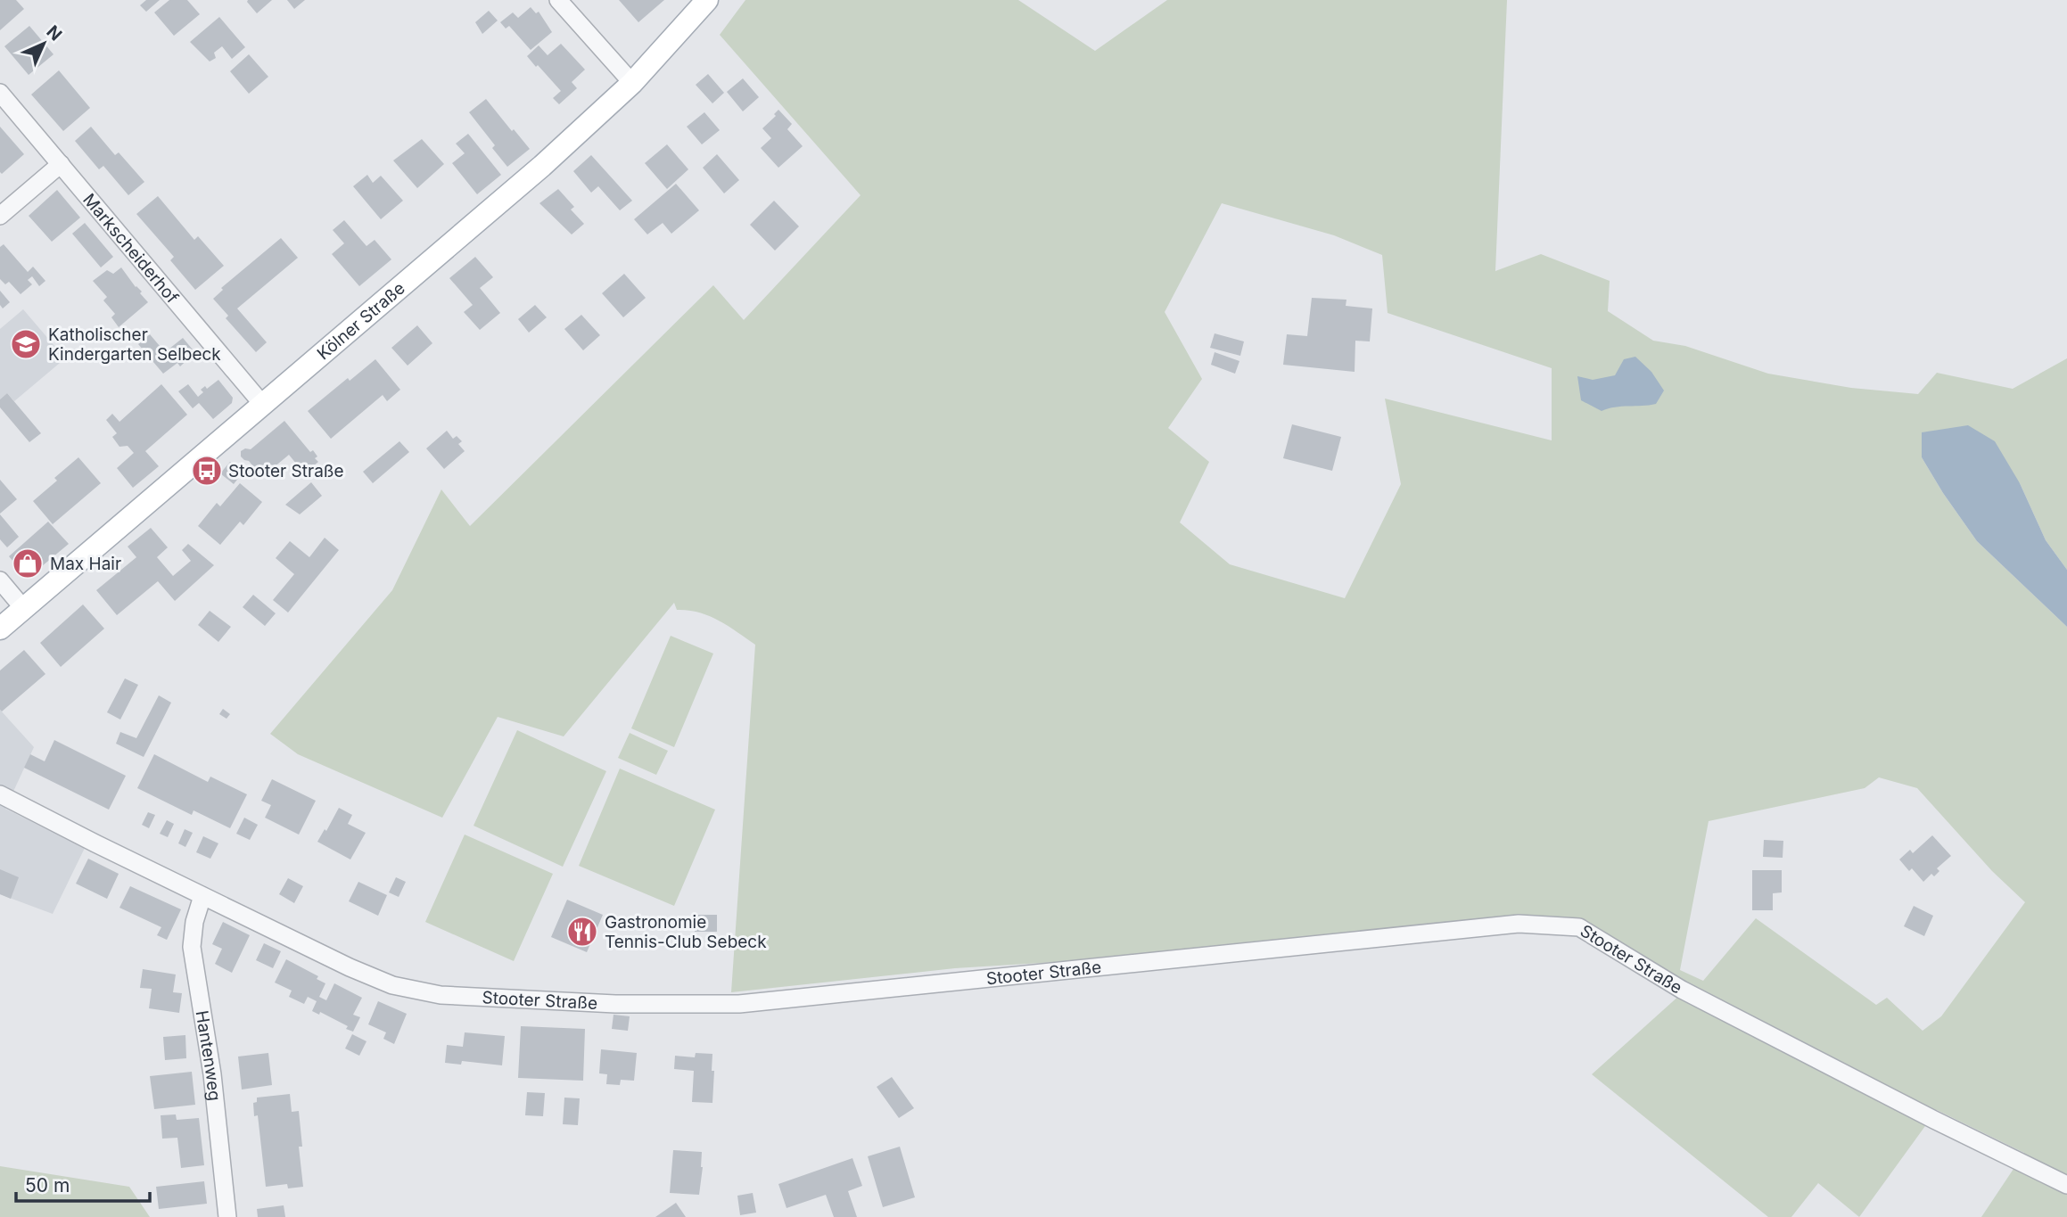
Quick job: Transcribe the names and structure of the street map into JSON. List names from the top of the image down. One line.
{"streets":{"main road":["Kölner Straße"],"street":["Markscheiderhof","Stooter Straße","Hantenweg"]},"crossings":[["Markscheiderhof","Kölner Straße"],["Stooter Straße","Hantenweg"]],"places":{"school or university":["Katholischer Kindergarten Selbeck"],"bus stop":["Stooter Straße"],"shop":["Max Hair"],"restaurant":["Gastronomie Tennis-Club Sebeck"]},"scale_bar":"50 m","north":"top right"}
